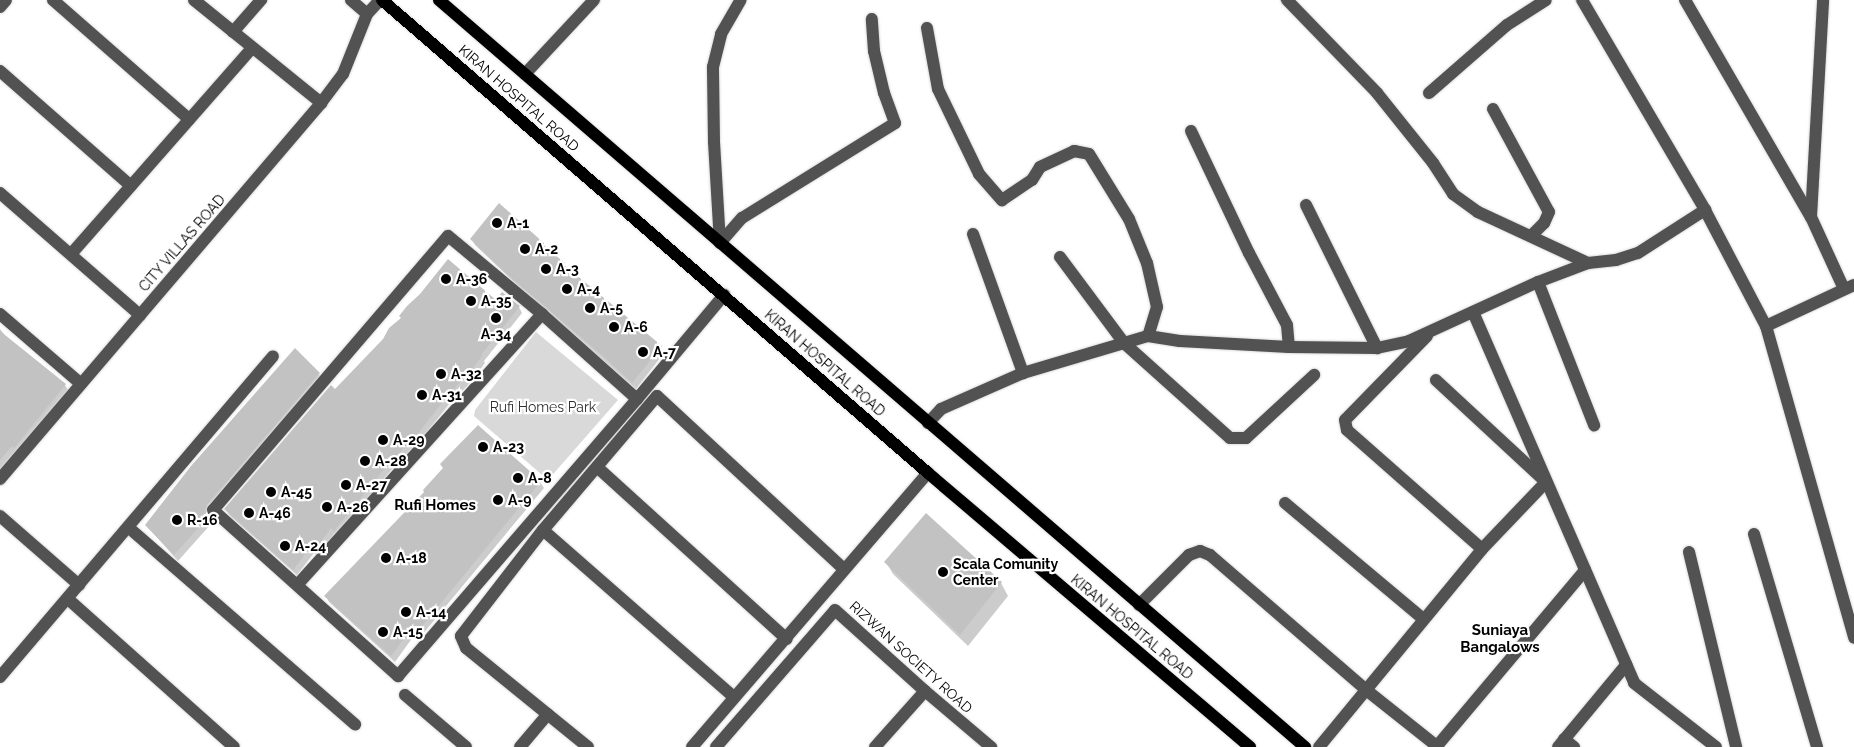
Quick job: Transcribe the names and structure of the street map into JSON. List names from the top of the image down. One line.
{"streets":{"main road":["KIRAN HOSPITAL ROAD"],"street":["CITY VILLAS ROAD","RIZWAN SOCIETY ROAD"]},"districts":["Rufi Homes","Suniaya Bangalows"],"parks":["Rufi Homes Park"],"places":["A-1","A-2","A-3","A-36","A-4","A-35","A-5","A-34","A-6","A-7","A-32","A-31","A-29","A-23","A-28","A-8","A-27","A-45","A-9","A-26","A-46","R-16","A-24","A-18","Scala Comunity Center","A-14","A-15"]}
